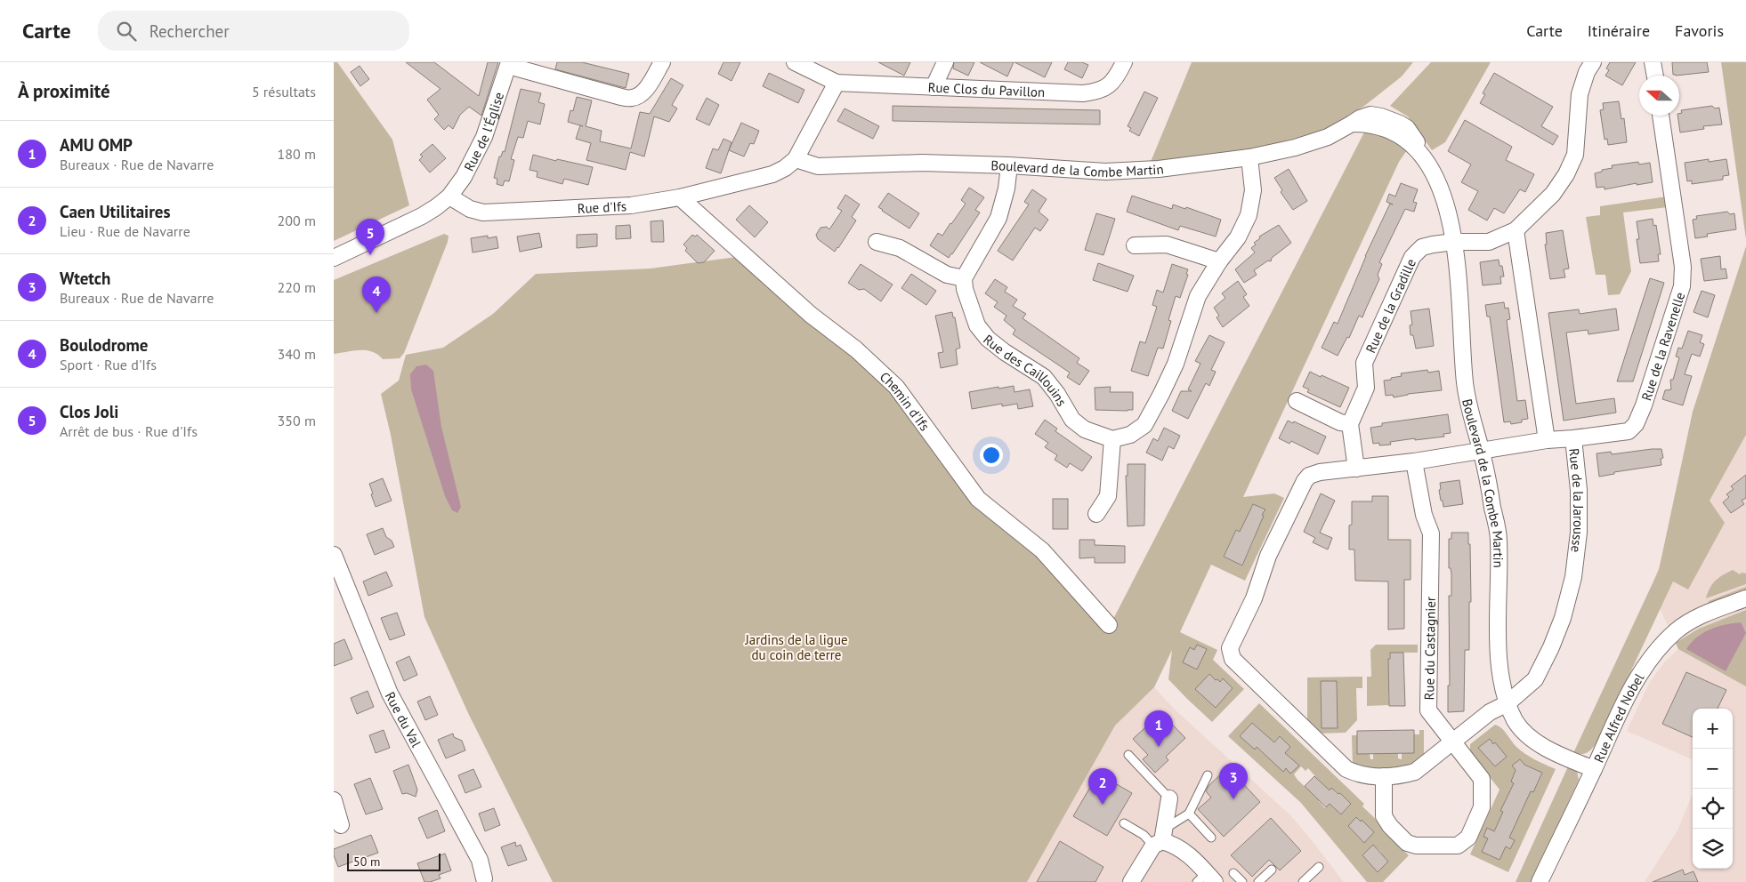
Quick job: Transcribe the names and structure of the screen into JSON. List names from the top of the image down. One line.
{"streets":{"street":["Rue Clos du Pavillon","Rue de l'Église","Boulevard de la Combe Martin","Rue d'Ifs","Rue de la Gradille","Rue de la Ravenelle","Rue des Caillouins","Chemin d'Ifs","Rue de la Jarousse","Rue du Castagnier","Rue Alfred Nobel","Rue du Val"]},"crossings":[["Rue Clos du Pavillon","Rue d'Ifs"],["Rue de l'Église","Rue d'Ifs"],["Boulevard de la Combe Martin","Rue d'Ifs"],["Boulevard de la Combe Martin","Rue de la Gradille"],["Boulevard de la Combe Martin","Rue de la Ravenelle"],["Boulevard de la Combe Martin","Rue de la Jarousse"],["Boulevard de la Combe Martin","Rue Alfred Nobel"],["Rue d'Ifs","Chemin d'Ifs"],["Rue de la Ravenelle","Rue de la Jarousse"],["Rue de la Jarousse","Rue du Castagnier"]],"parks":["Jardins de la ligue du coin de terre"],"scale_bar":"50 m","north":"left","page":{"header":"Carte","search":"Rechercher","nav":["Carte","Itinéraire","Favoris"],"heading":["À proximité","5 résultats"],"list":[{"mark":"1","name":"AMU OMP","note":"Bureaux · Rue de Navarre","value":"180 m"},{"mark":"2","name":"Caen Utilitaires","note":"Lieu · Rue de Navarre","value":"200 m"},{"mark":"3","name":"Wtetch","note":"Bureaux · Rue de Navarre","value":"220 m"},{"mark":"4","name":"Boulodrome","note":"Sport · Rue d'Ifs","value":"340 m"},{"mark":"5","name":"Clos Joli","note":"Arrêt de bus · Rue d'Ifs","value":"350 m"}],"pins":["5","4","1","3","2"],"map_buttons":["+","−"],"scale":"50 m"}}
